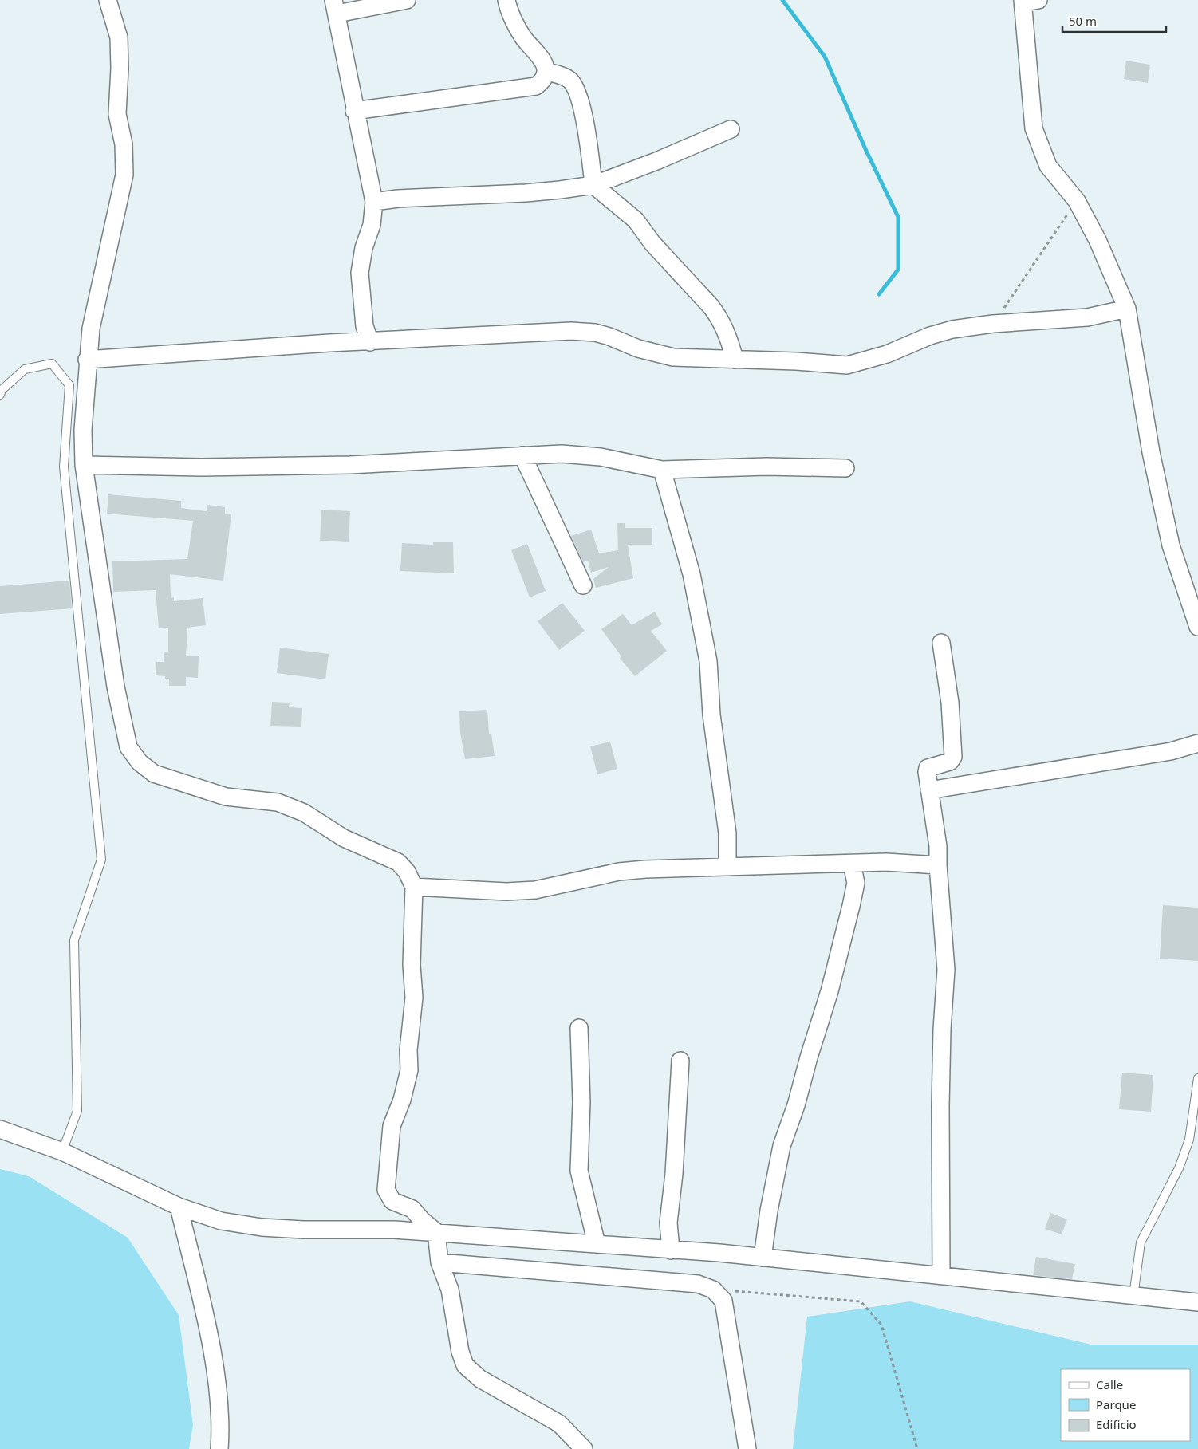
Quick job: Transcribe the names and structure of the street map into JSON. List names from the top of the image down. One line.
{"legend":["Calle","Parque","Edificio"],"scale_bar":"50 m"}
